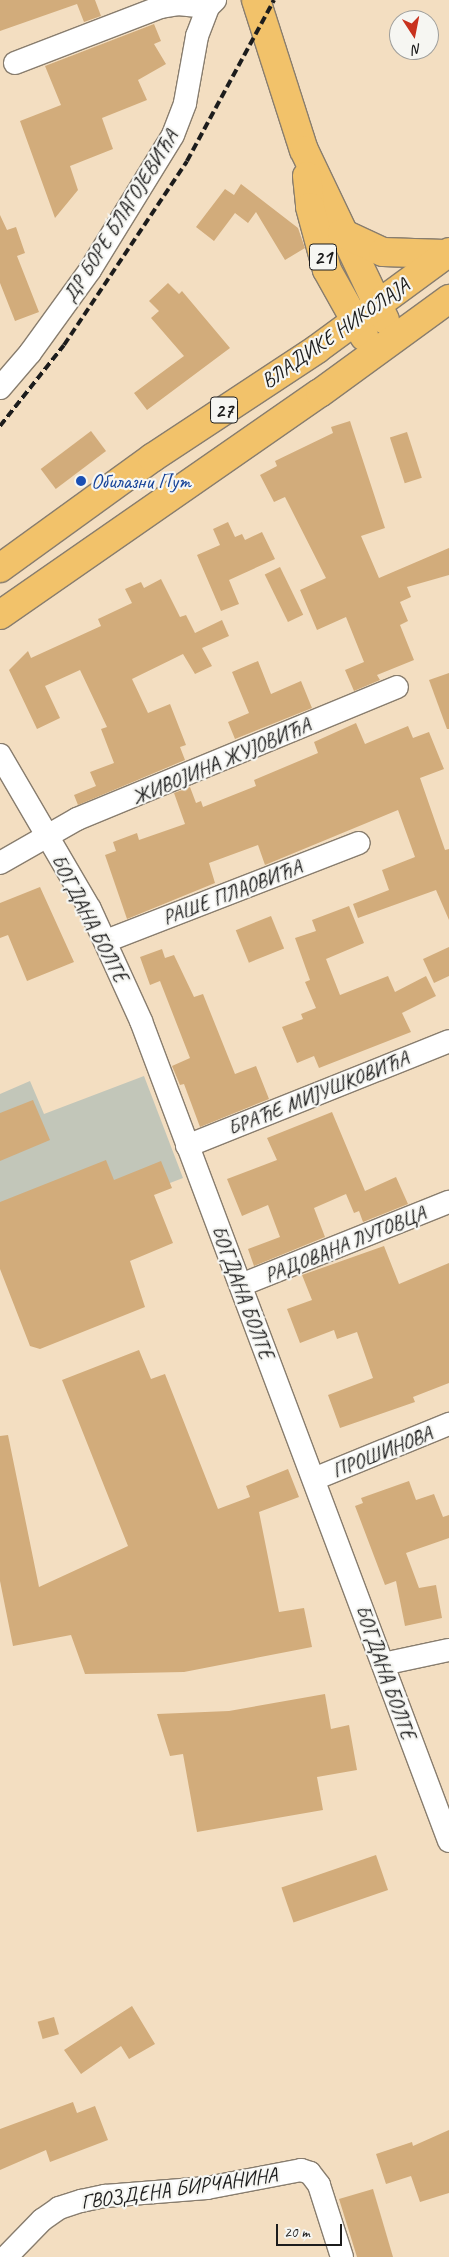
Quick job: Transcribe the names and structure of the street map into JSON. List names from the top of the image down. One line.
{"streets":{"main road":["21","ВЛАДИКЕ НИКОЛАЈА","27"],"street":["ДР БОРЕ БЛАГОЈЕВИЋА","ЖИВОЈИНА ЖУЈОВИЋА","РАШЕ ПЛАОВИЋА","БОГДАНА БОЛТЕ","БРАЋЕ МИЈУШКОВИЋА","РАДОВАНА ЛУТОВЦА","ПРОШИНОВА","ГВОЗДЕНА БИРЧАНИНА"]},"crossings":[["21","ВЛАДИКЕ НИКОЛАЈА"],["ЖИВОЈИНА ЖУЈОВИЋА","БОГДАНА БОЛТЕ"],["РАШЕ ПЛАОВИЋА","БОГДАНА БОЛТЕ"],["БОГДАНА БОЛТЕ","БРАЋЕ МИЈУШКОВИЋА"],["БОГДАНА БОЛТЕ","РАДОВАНА ЛУТОВЦА"],["БОГДАНА БОЛТЕ","ПРОШИНОВА"]],"places":["Обилазни Пут"],"scale_bar":"20 m","north":"bottom"}
